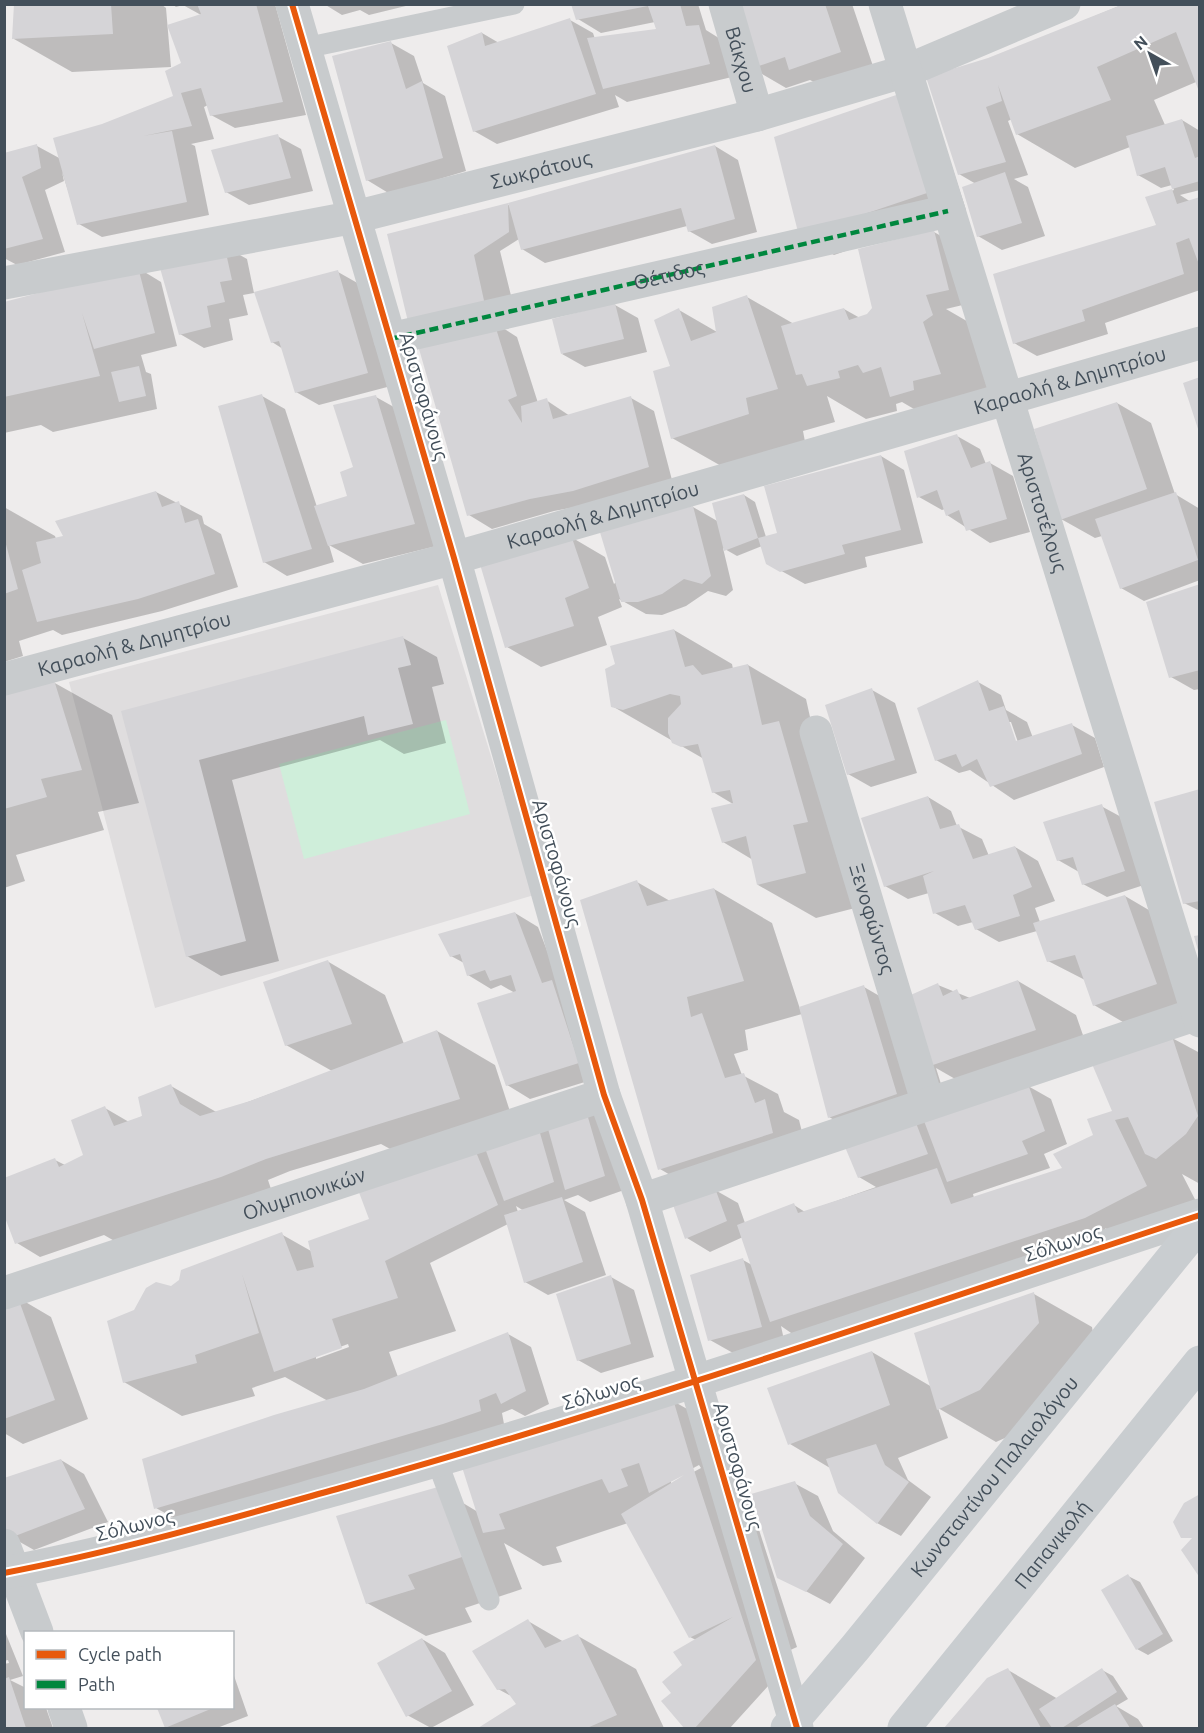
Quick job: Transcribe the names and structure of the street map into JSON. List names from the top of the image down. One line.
{"streets":{"main road":["Κωνσταντίνου Παλαιολόγου","Παπανικολή"],"street":["Βάκχου","Σωκράτους","Θέτιδος","Καραολή & Δημητρίου","Αριστοφάνους","Αριστοτέλους","Ξενοφώντος","Ολυμπιονικών","Σόλωνος"]},"crossings":[["Βάκχου","Σωκράτους"],["Σωκράτους","Αριστοφάνους"],["Σωκράτους","Αριστοτέλους"],["Θέτιδος","Αριστοφάνους"],["Θέτιδος","Αριστοτέλους"],["Καραολή & Δημητρίου","Αριστοφάνους"],["Καραολή & Δημητρίου","Αριστοτέλους"],["Αριστοφάνους","Ολυμπιονικών"],["Αριστοφάνους","Σόλωνος"],["Αριστοφάνους","Κωνσταντίνου Παλαιολόγου"]],"legend":["Cycle path","Path"],"north":"top left"}
